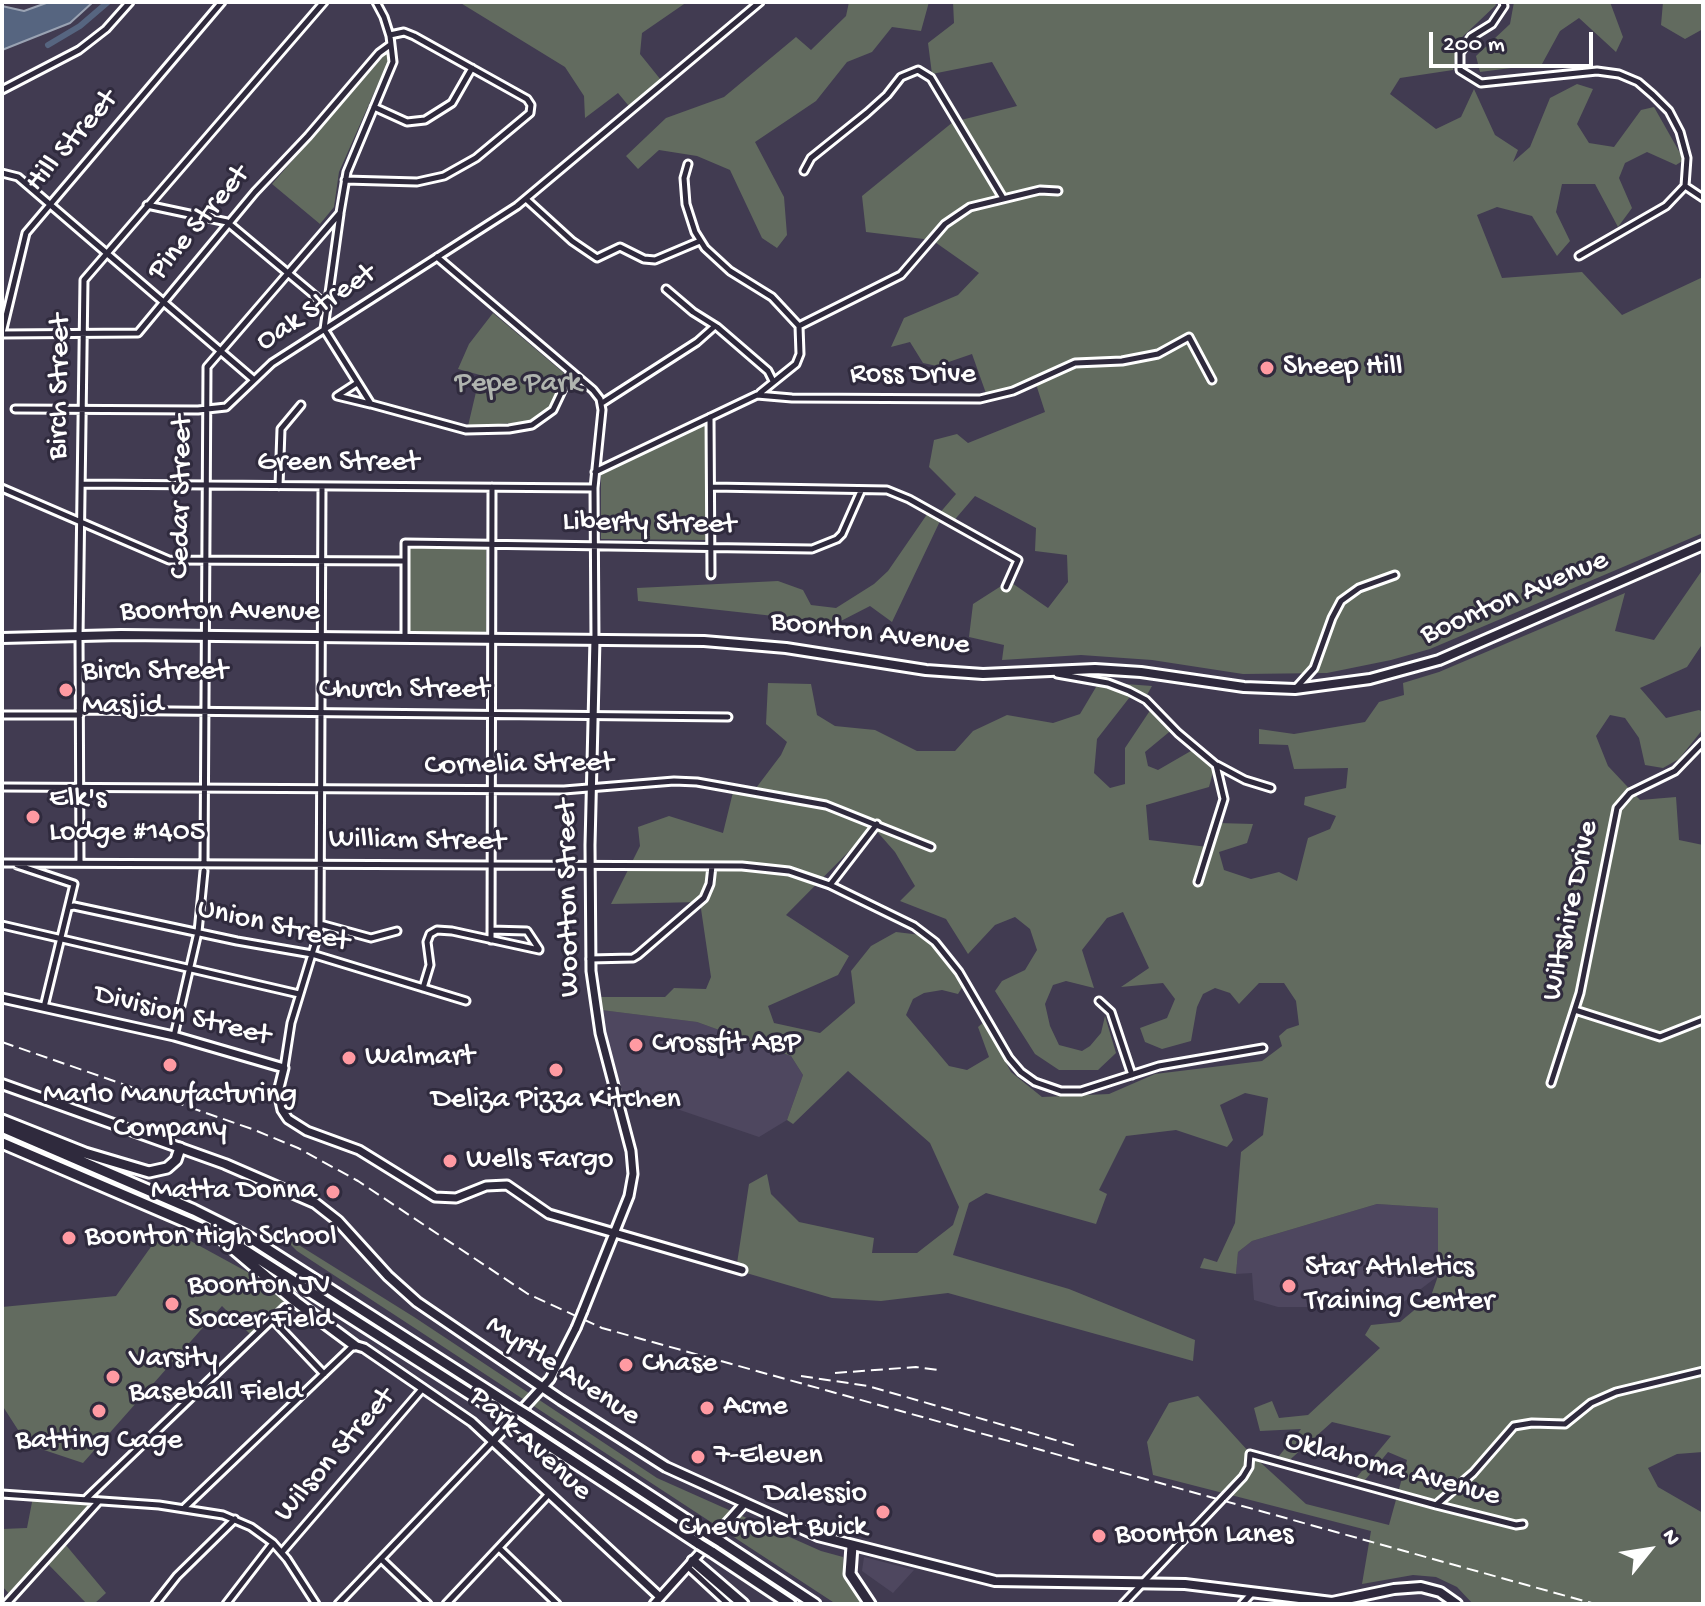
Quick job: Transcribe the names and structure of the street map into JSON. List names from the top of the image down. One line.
{"streets":{"main road":["Boonton Avenue","Myrtle Avenue"],"street":["Hill Street","Pine Street","Oak Street","Ross Drive","Birch Street","Green Street","Cedar Street","Liberty Street","Church Street","Cornelia Street","William Street","Wootton Street","Wiltshire Drive","Union Street","Division Street","Park Avenue","Wilson Street","Oklahoma Avenue"]},"crossings":[["Hill Street","Pine Street"],["Pine Street","Birch Street"],["Oak Street","Birch Street"],["Oak Street","Cedar Street"],["Ross Drive","Wootton Street"],["Birch Street","Green Street"],["Birch Street","Boonton Avenue"],["Birch Street","Church Street"],["Birch Street","Cornelia Street"],["Birch Street","William Street"],["Green Street","Cedar Street"],["Green Street","Wootton Street"],["Cedar Street","Boonton Avenue"],["Cedar Street","Church Street"],["Cedar Street","Cornelia Street"],["Cedar Street","William Street"],["Liberty Street","Wootton Street"],["Boonton Avenue","Wootton Street"],["Church Street","Wootton Street"],["Cornelia Street","Wootton Street"],["William Street","Wootton Street"],["Wootton Street","Division Street"],["Wootton Street","Myrtle Avenue"],["Wootton Street","Park Avenue"],["Myrtle Avenue","Oklahoma Avenue"],["Park Avenue","Wilson Street"]],"parks":["Pepe Park"],"places":["Sheep Hill","Birch Street Masjid","Elk's Lodge #1405","Crossfit ABP","Walmart","Marlo Manufacturing Company","Deliza Pizza Kitchen","Wells Fargo","Matta Donna","Boonton High School","Star Athletics Training Center","Boonton JV Soccer Field","Chase","Varsity Baseball Field","Acme","Batting Cage","7-Eleven","Dalessio Chevrolet Buick","Boonton Lanes"],"scale_bar":"200 m","north":"top right"}
